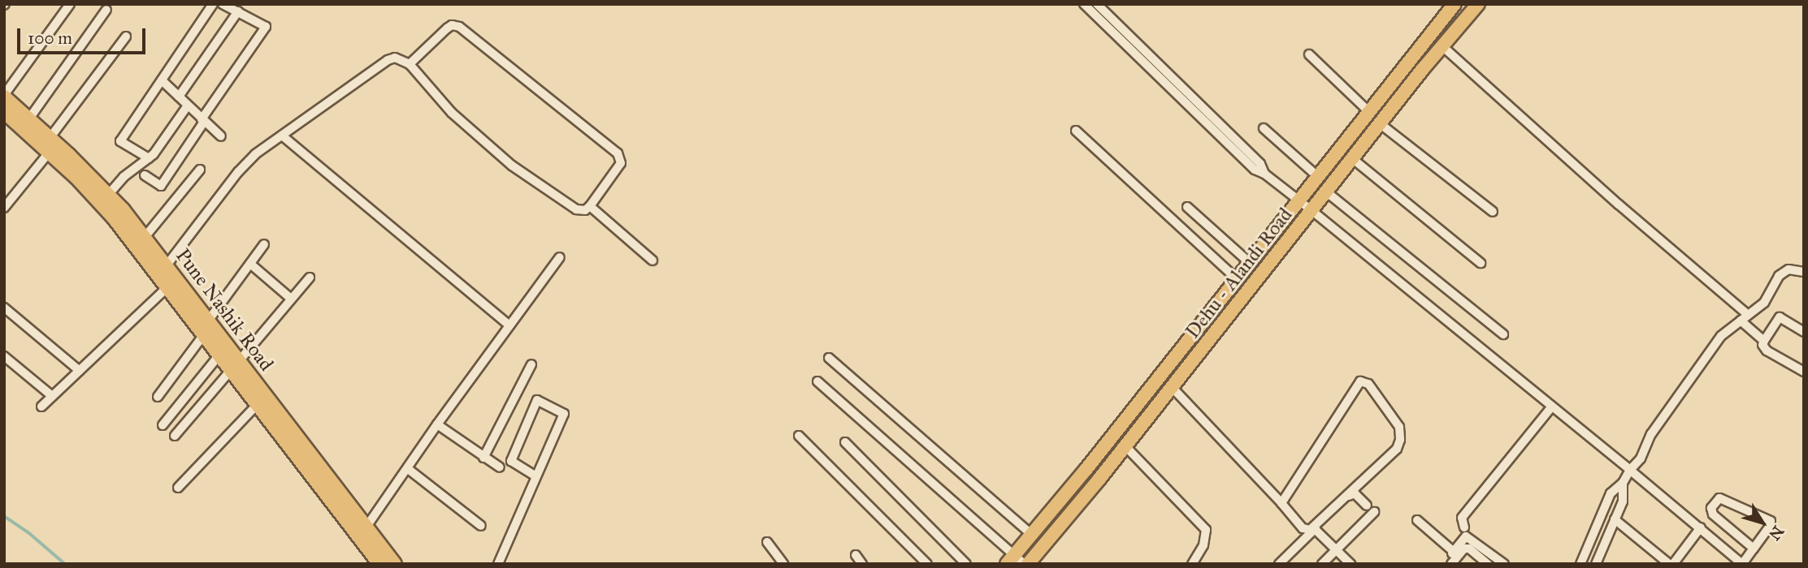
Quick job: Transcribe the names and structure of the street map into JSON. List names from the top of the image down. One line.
{"streets":{"main road":["Dehu - Alandi Road","Pune Nashik Road"]},"scale_bar":"100 m","north":"bottom right"}
